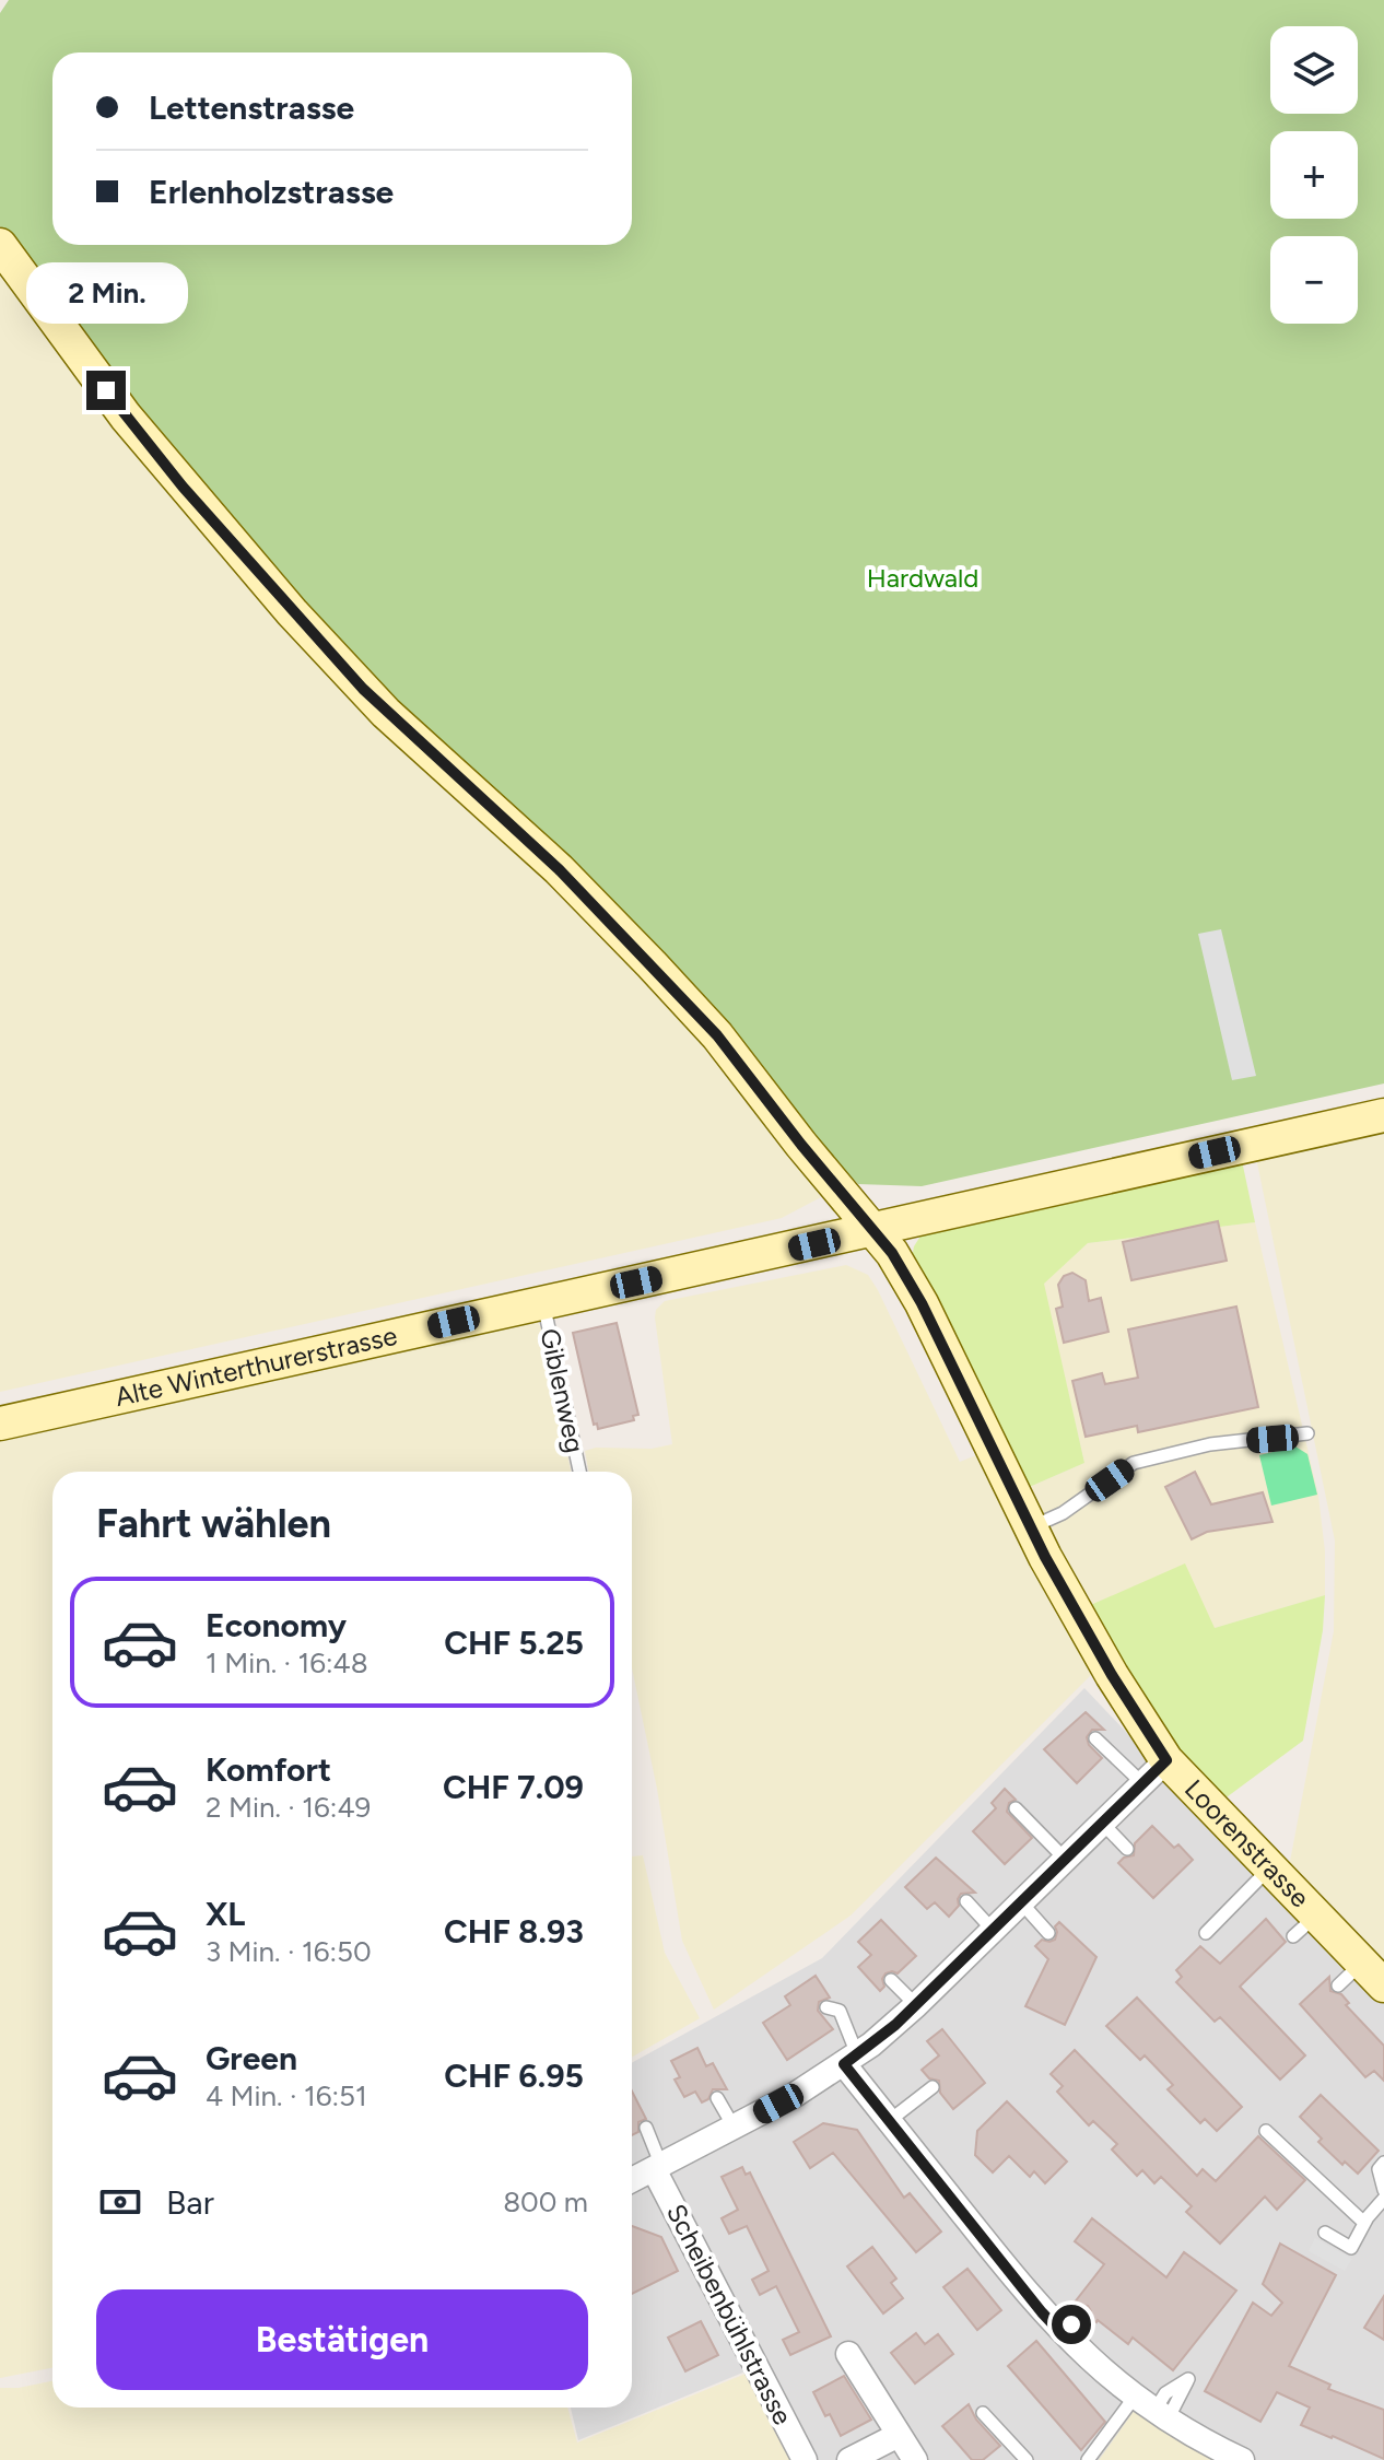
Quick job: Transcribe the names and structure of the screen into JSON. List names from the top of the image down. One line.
{"streets":{"street":["Alte Winterthurerstrasse","Loorenstrasse","Scheibenbühlstrasse"],"lane":["Giblenweg"]},"crossings":[["Alte Winterthurerstrasse","Giblenweg"],["Alte Winterthurerstrasse","Loorenstrasse"]],"parks":["Hardwald"],"page":{"map_buttons":["+","−"],"banner":["Lettenstrasse","Erlenholzstrasse"],"bubble":"2 Min.","heading":"Fahrt wählen","list":[{"name":"Economy","note":"1 Min. · 16:48","value":"CHF 5.25"},{"name":"Komfort","note":"2 Min. · 16:49","value":"CHF 7.09"},{"name":"XL","note":"3 Min. · 16:50","value":"CHF 8.93"},{"name":"Green","note":"4 Min. · 16:51","value":"CHF 6.95"}],"pay":["Bar","800 m"],"buttons":"Bestätigen"}}
